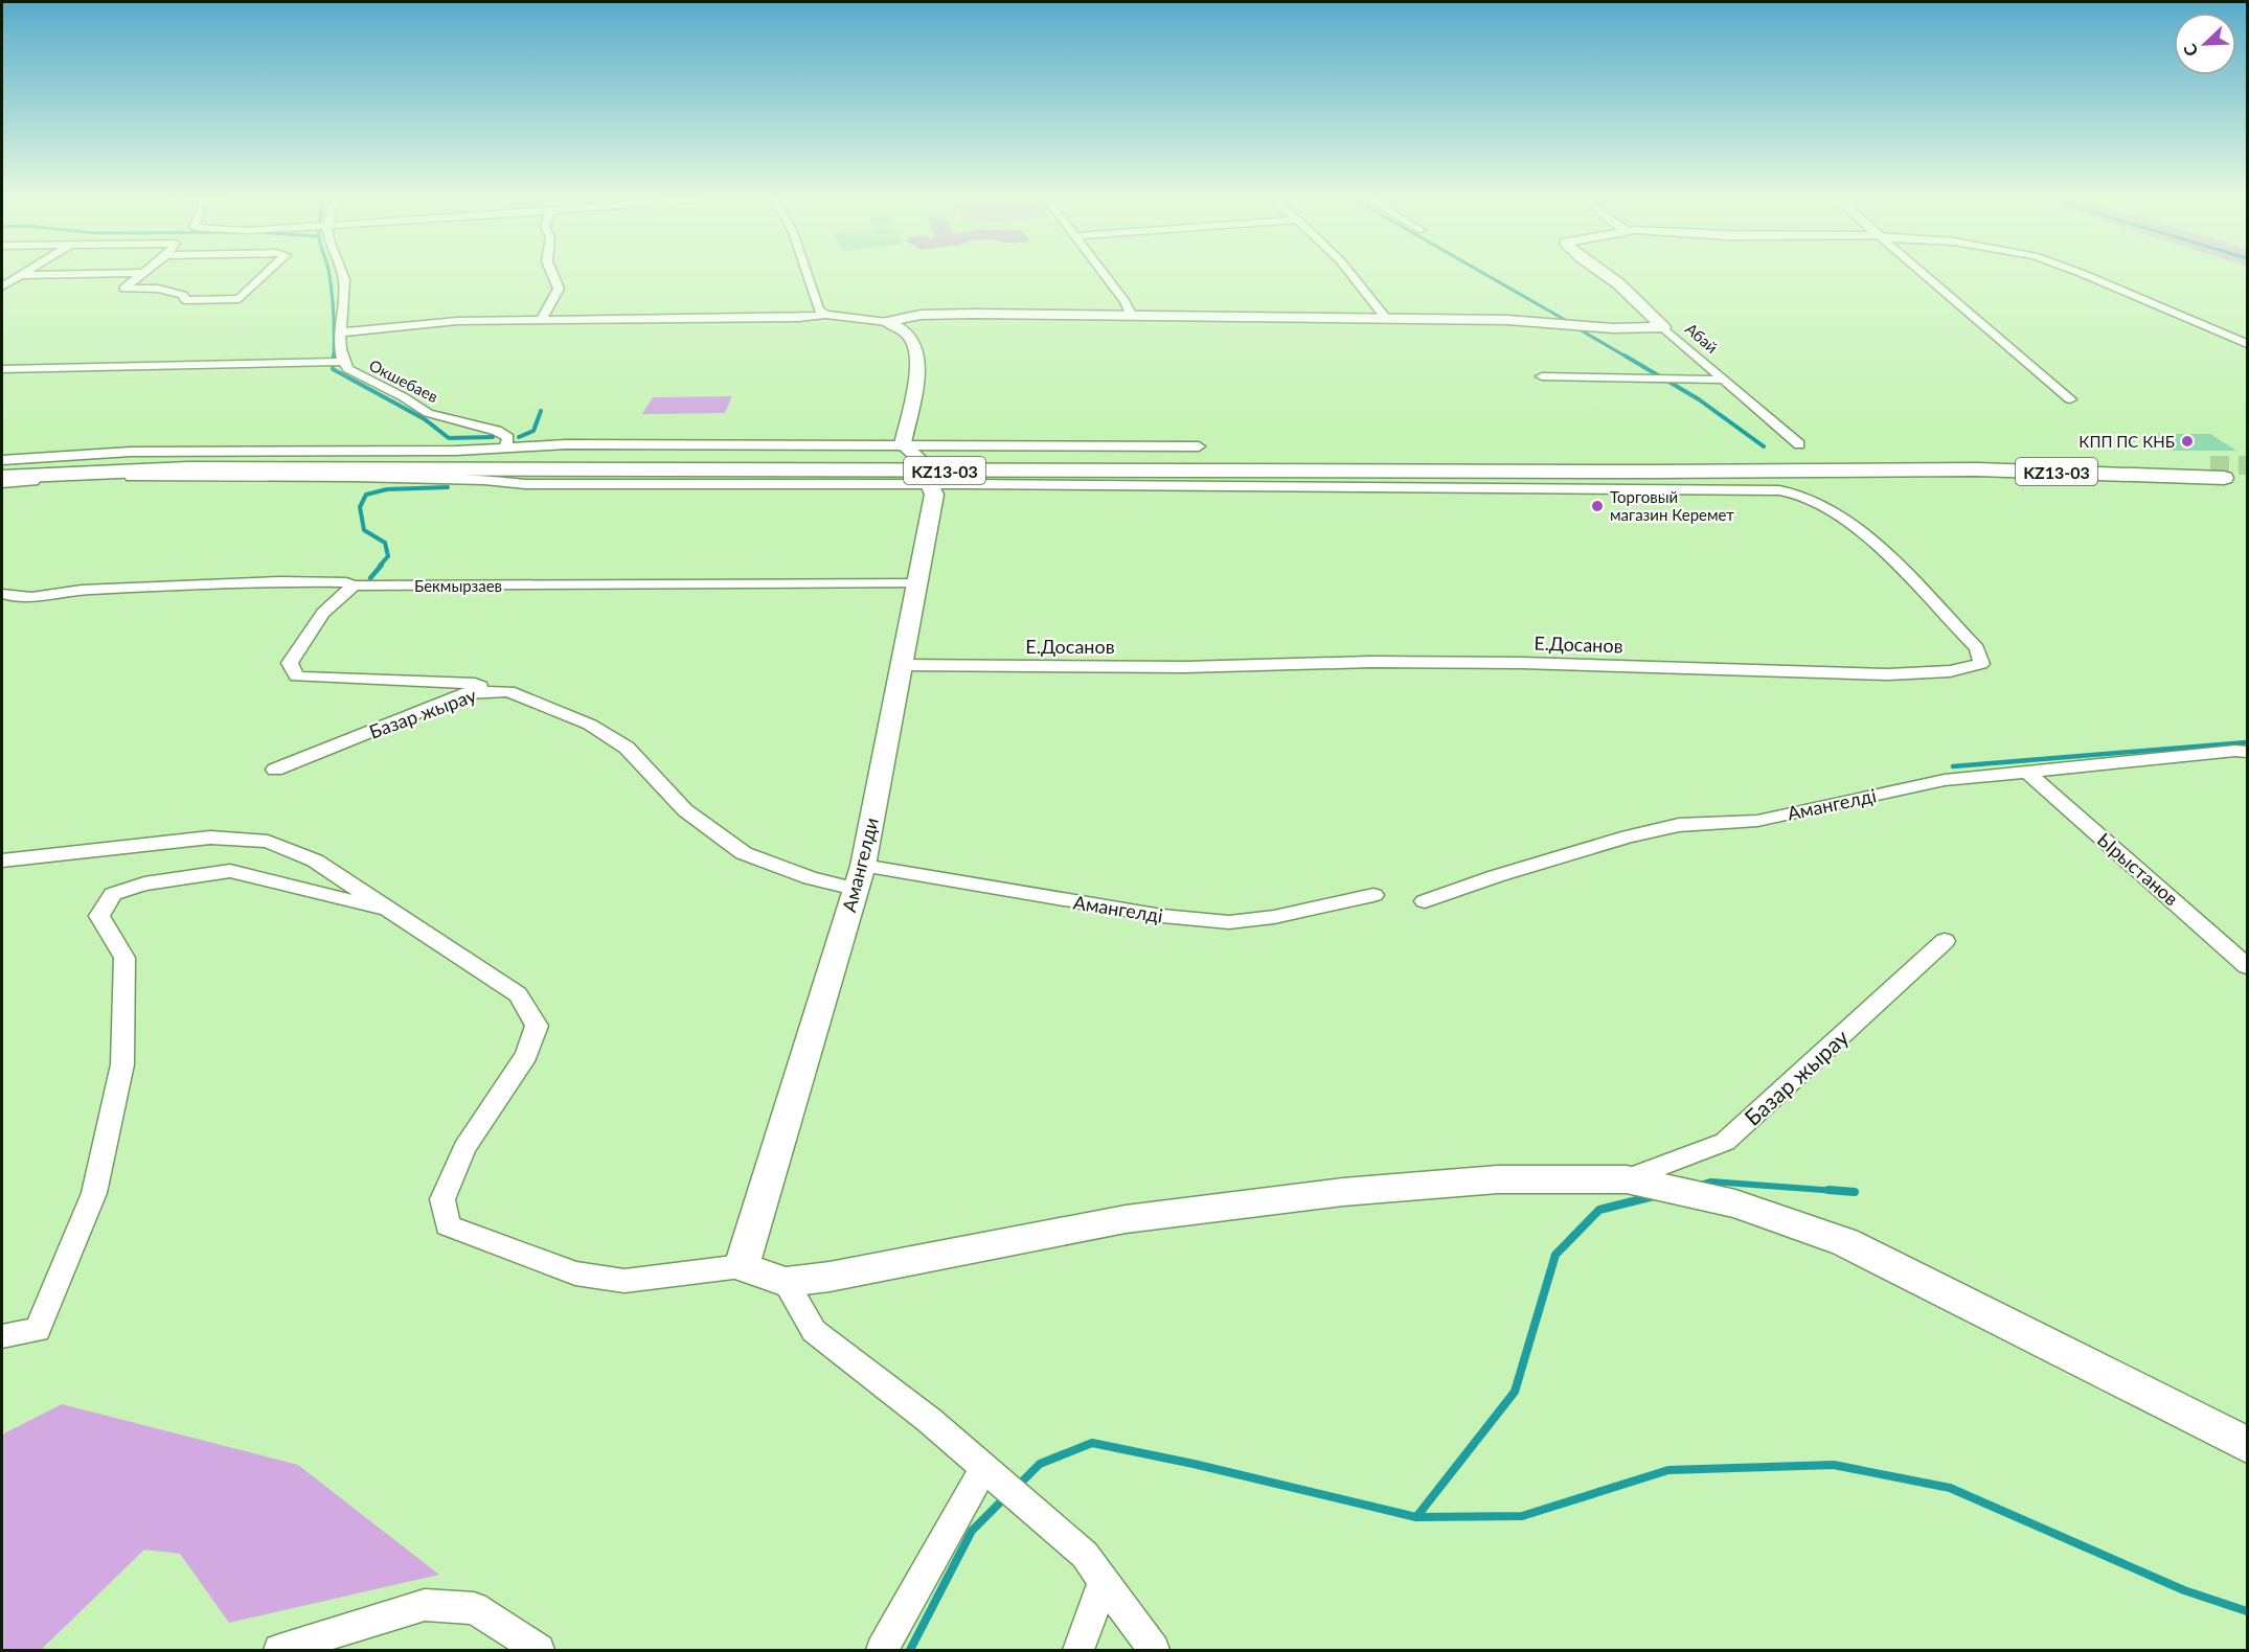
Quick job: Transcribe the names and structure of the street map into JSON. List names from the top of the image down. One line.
{"streets":{"highway":["KZ13-03"],"main road":["Абай","Амангелди"],"street":["Окшебаев","Бекмырзаев","Е.Досанов","Базар жырау","Амангелді","Ырыстанов"]},"crossings":[["Окшебаев","Амангелди"],["KZ13-03","Е.Досанов"],["KZ13-03","Амангелди"],["Бекмырзаев","Амангелди"],["Е.Досанов","Амангелди"],["Базар жырау","Амангелді"],["Базар жырау","Амангелди"],["Амангелді","Амангелди"],["Амангелді","Ырыстанов"]],"places":["КПП ПС КНБ","Торговый магазин Керемет"],"north":"bottom left"}
